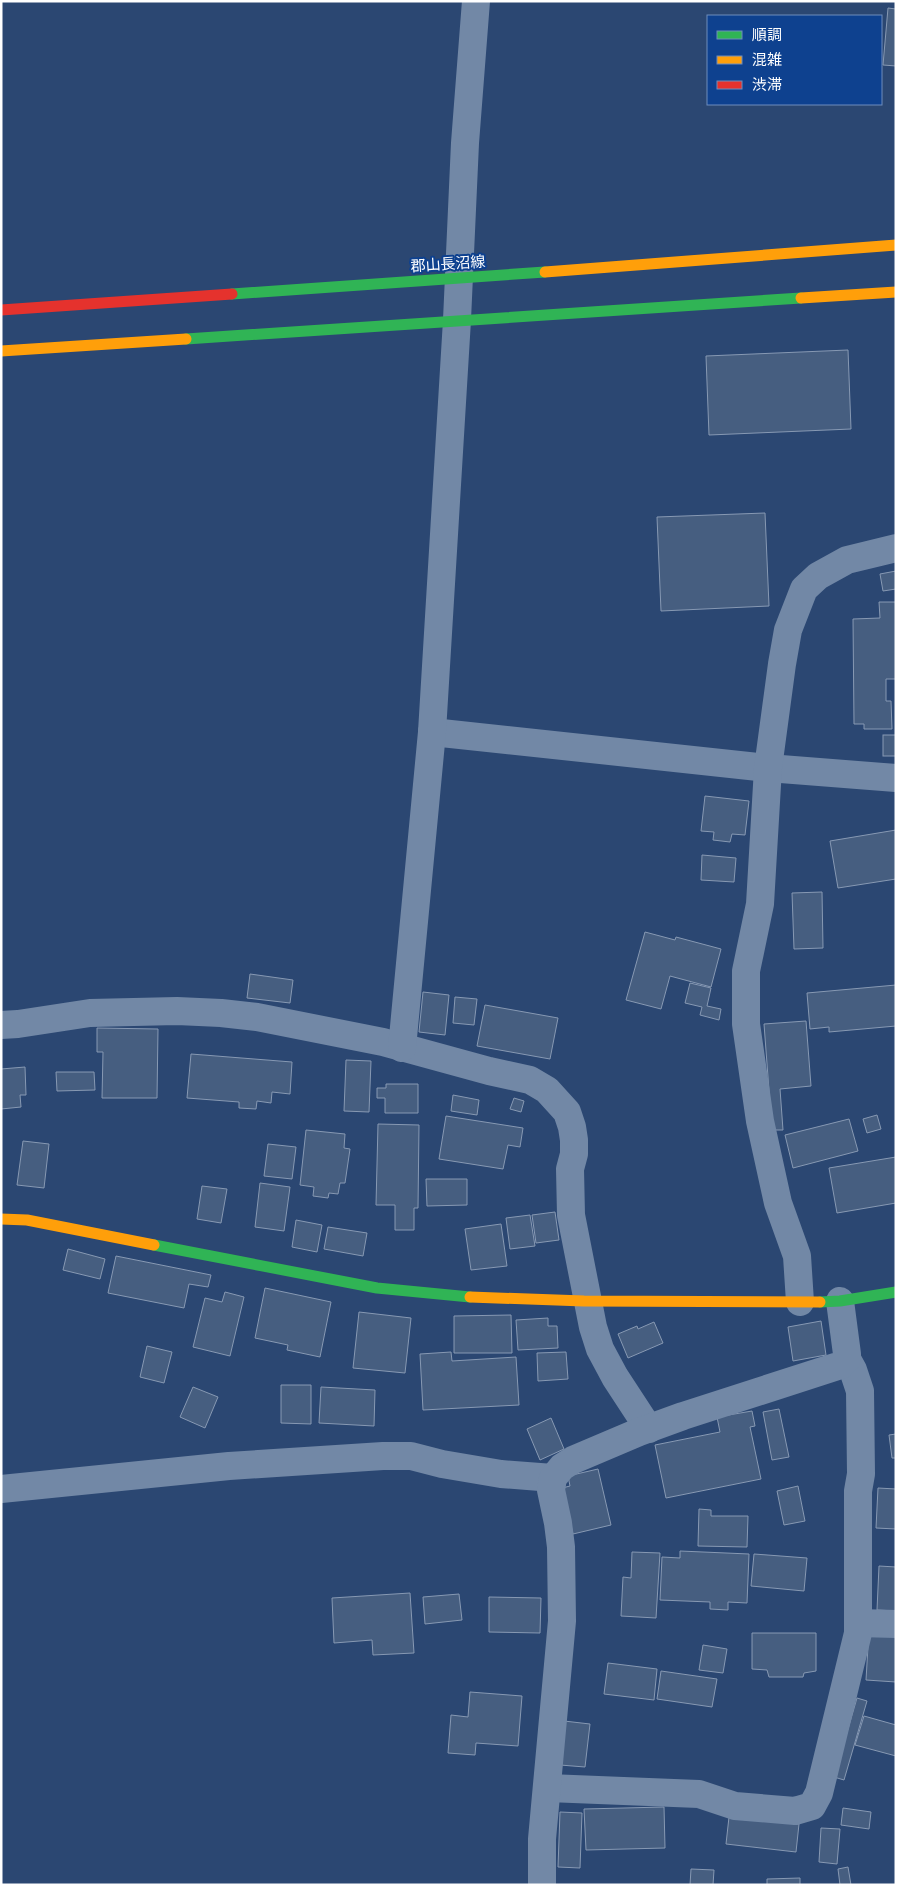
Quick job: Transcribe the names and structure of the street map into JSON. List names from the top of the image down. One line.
{"streets":{"main road":["郡山長沼線"]},"legend":["順調","混雑","渋滞"]}
